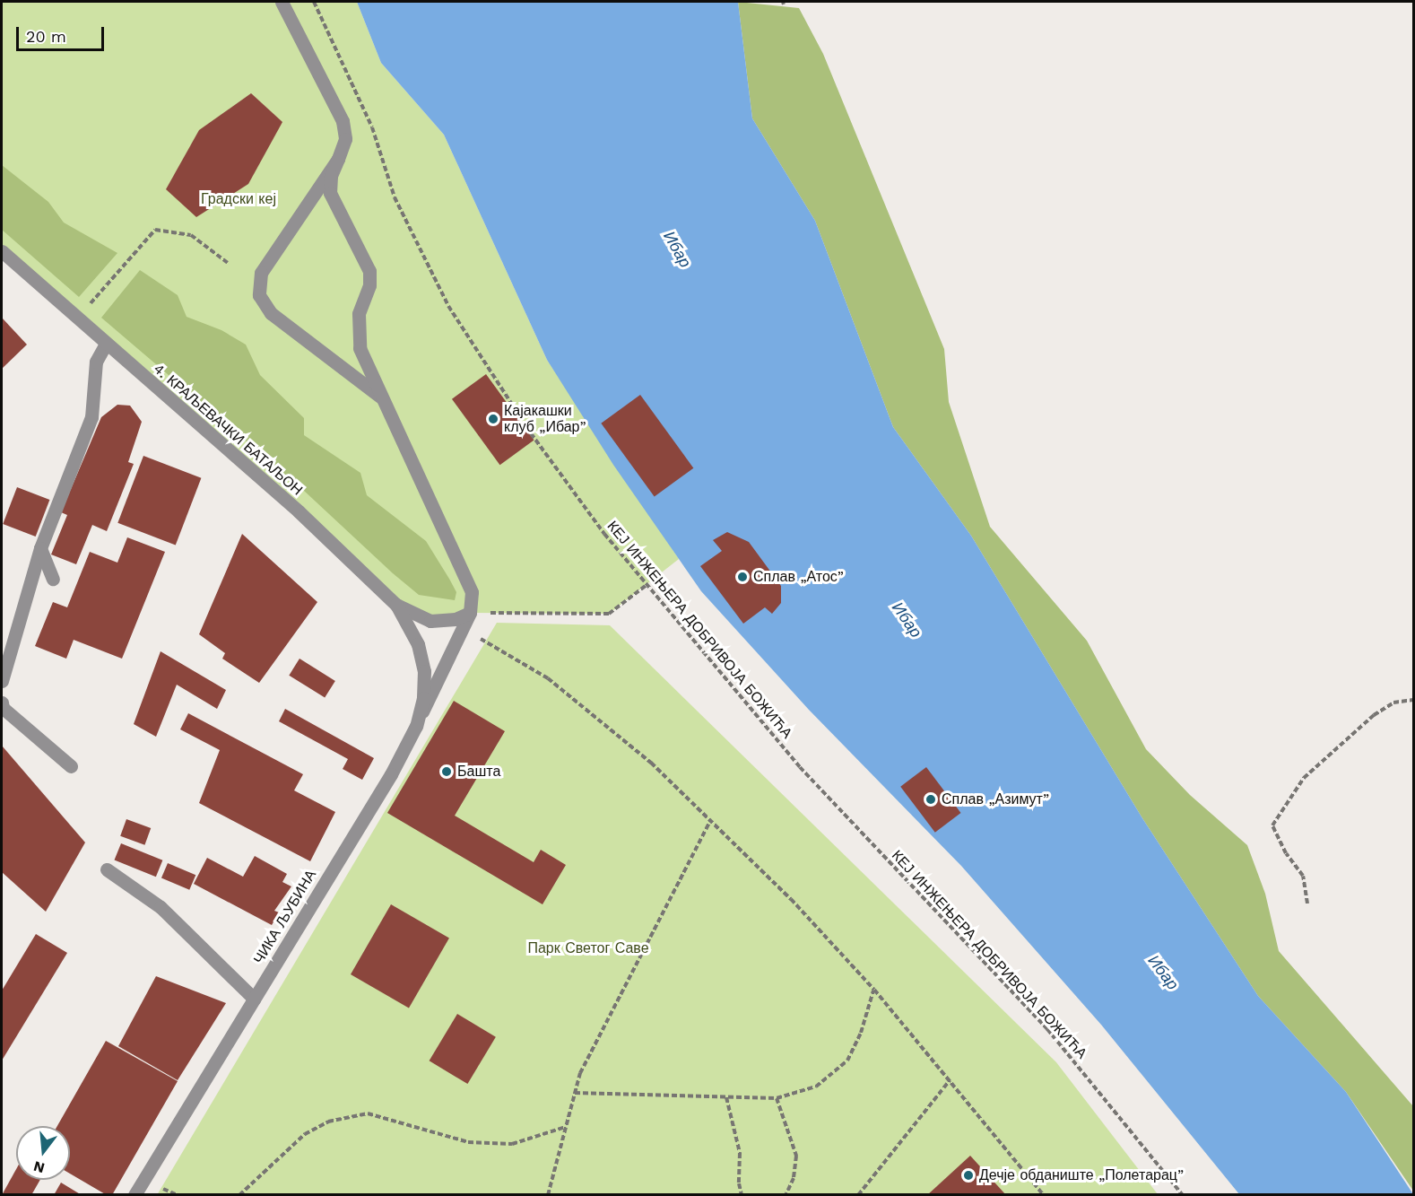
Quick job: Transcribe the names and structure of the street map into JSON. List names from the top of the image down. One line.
{"streets":{"street":["4. КРАЉЕВАЧКИ БАТАЉОН","ЧИКА ЉУБИНА"],"path":["КЕЈ ИНЖЕЊЕРА ДОБРИВОЈА БОЖИЋА"]},"crossings":[["4. КРАЉЕВАЧКИ БАТАЉОН","ЧИКА ЉУБИНА"]],"water":["Ибар"],"parks":["Градски кеј","Парк Светог Саве"],"places":["Кајакашки клуб „Ибар”","Сплав „Атос”","Башта","Сплав „Азимут”","Дечје обданиште „Полетарац”"],"scale_bar":"20 m","north":"bottom"}
